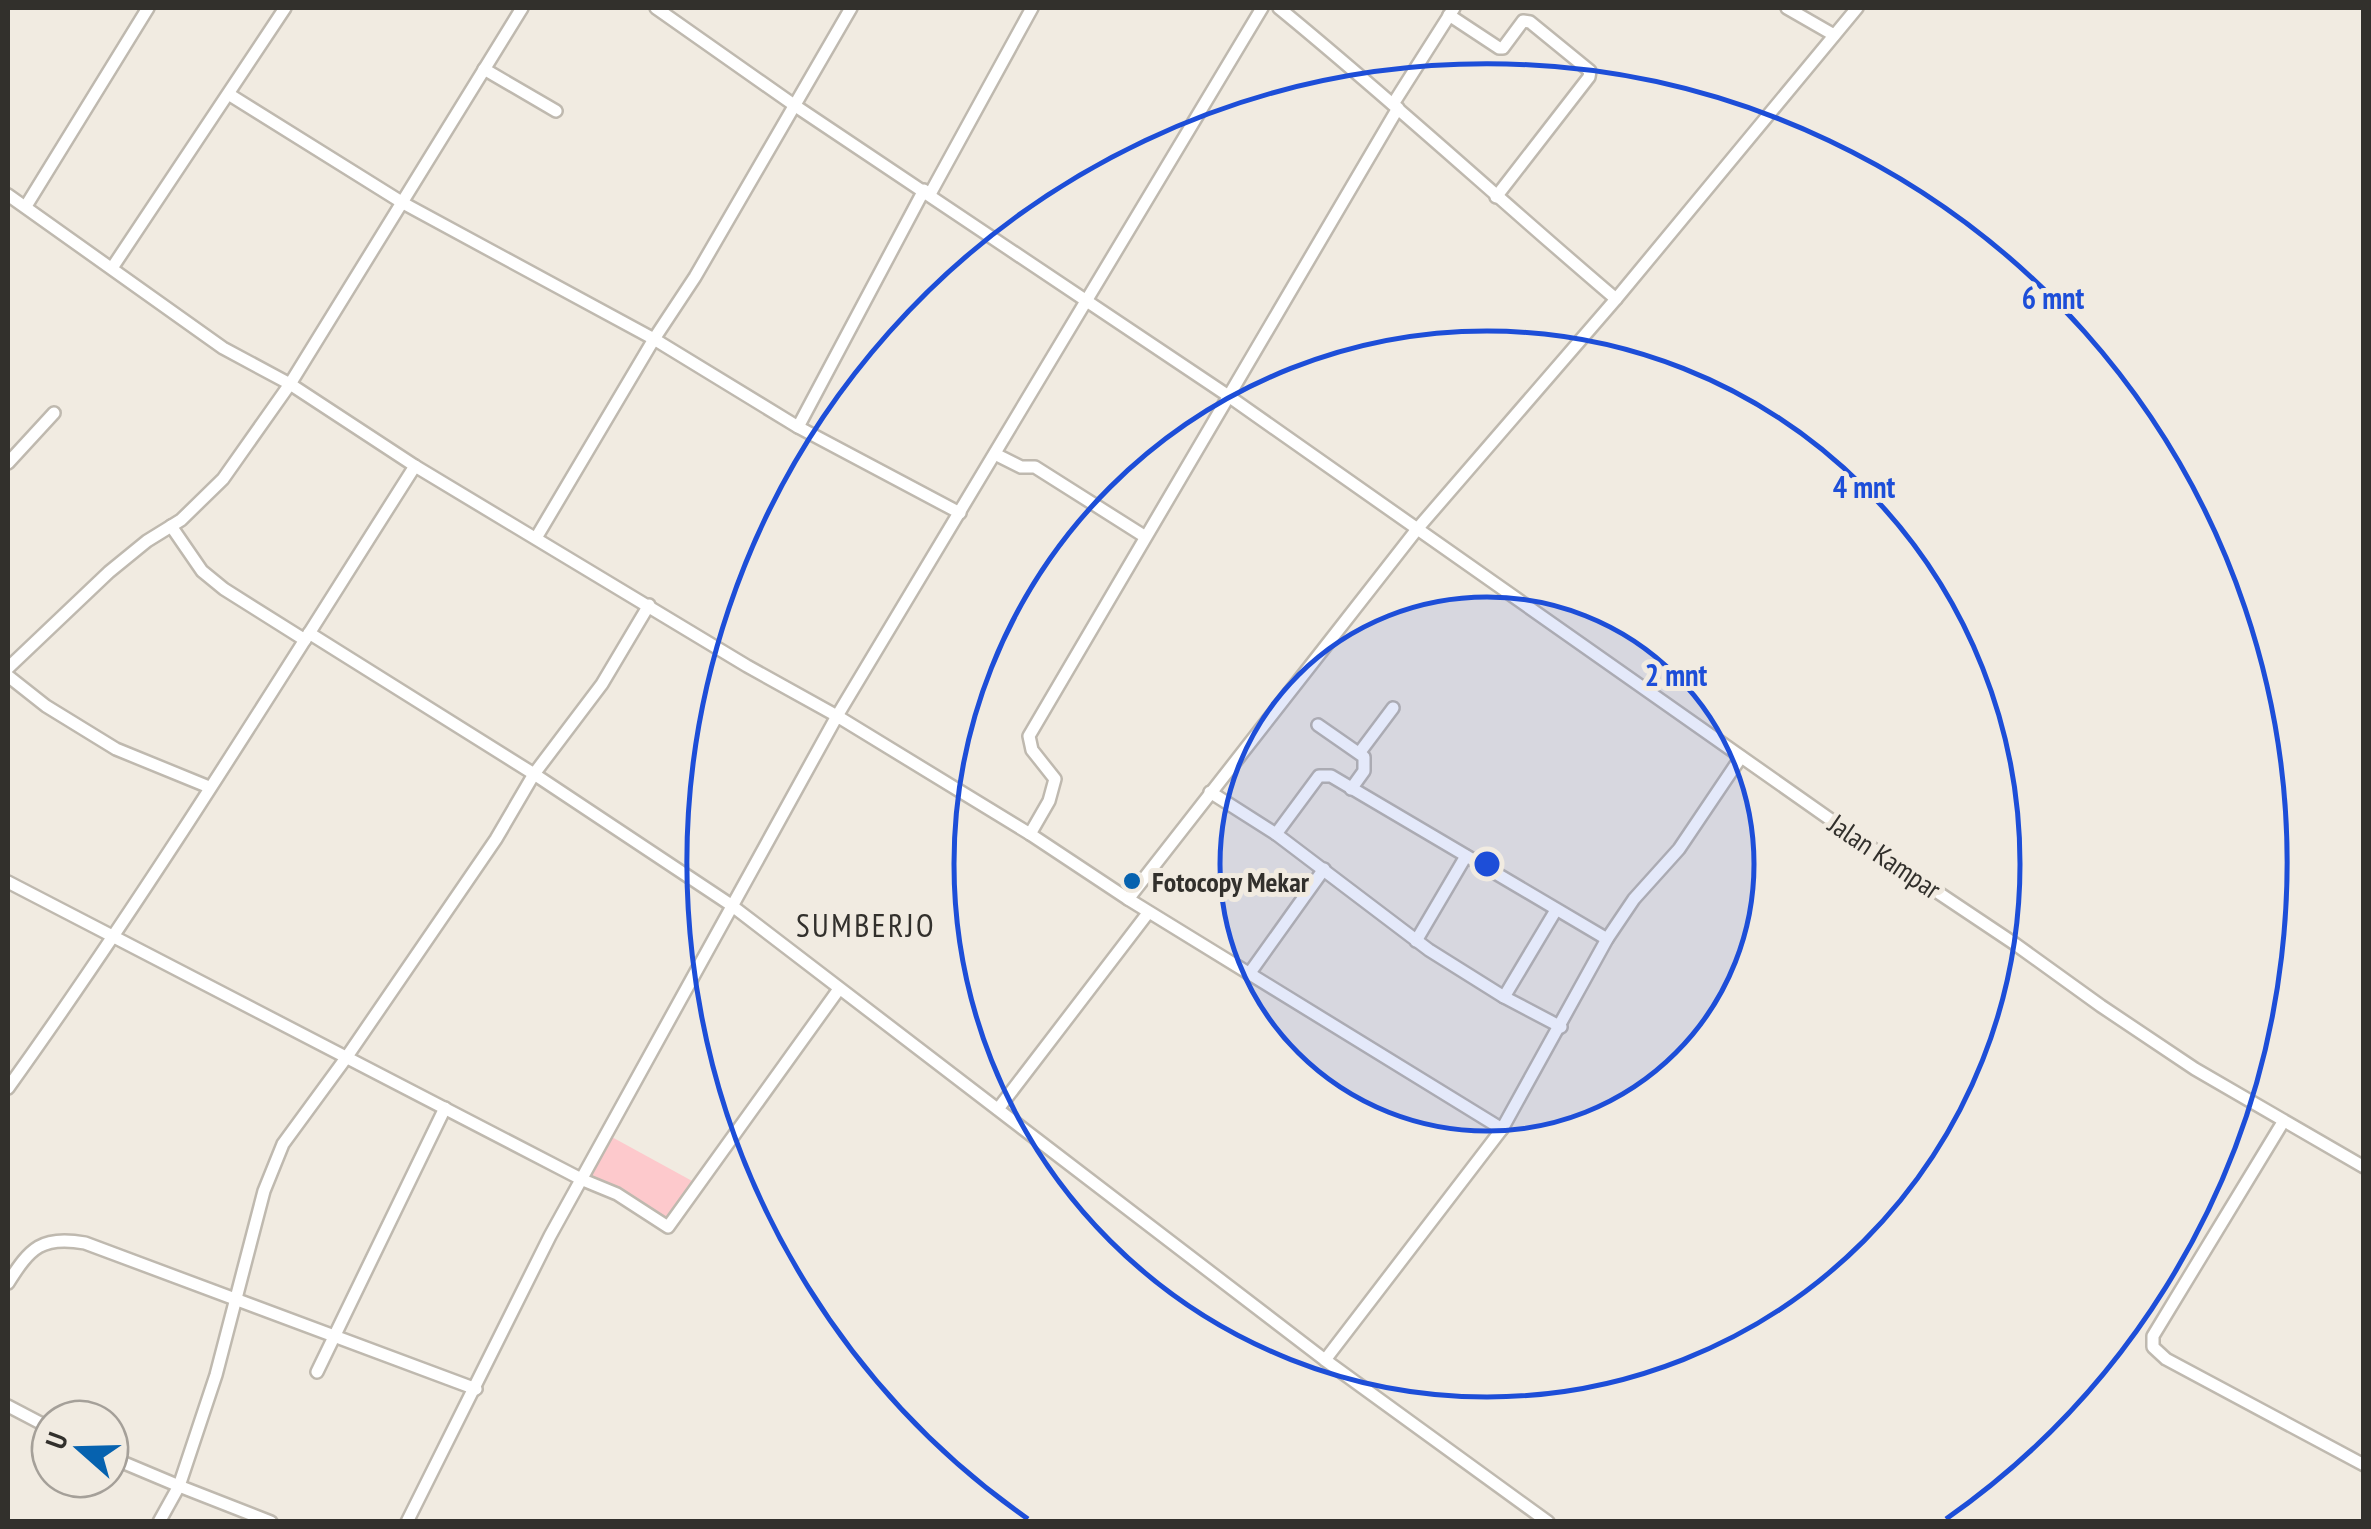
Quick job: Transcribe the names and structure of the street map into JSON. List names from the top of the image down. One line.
{"streets":{"street":["Jalan Kampar"]},"districts":["SUMBERJO"],"places":["Fotocopy Mekar"],"north":"left","rings":["6 mnt","4 mnt","2 mnt"]}
